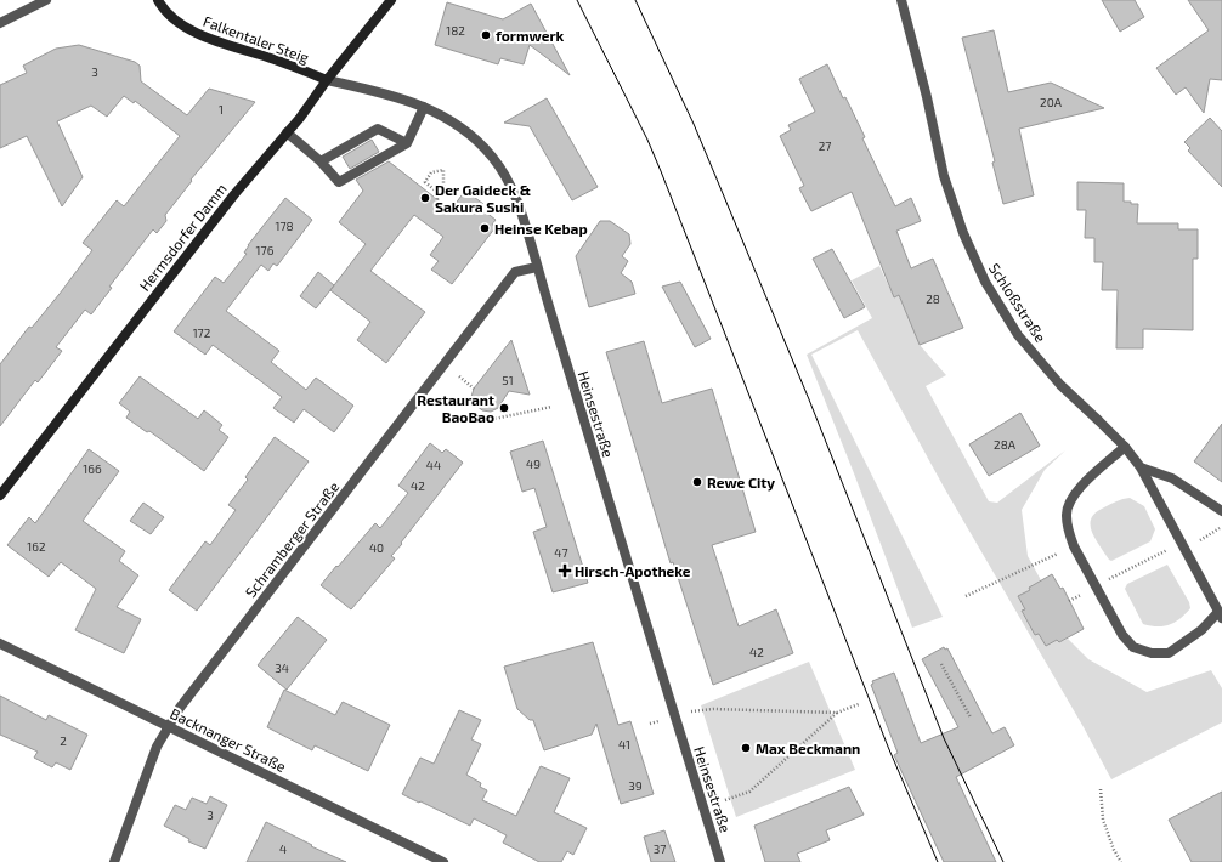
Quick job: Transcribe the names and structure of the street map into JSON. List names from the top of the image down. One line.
{"streets":{"main road":["Falkentaler Steig","Hermsdorfer Damm"],"street":["Schloßstraße","Heinsestraße","Schramberger Straße","Backnanger Straße"]},"crossings":[["Falkentaler Steig","Hermsdorfer Damm"],["Falkentaler Steig","Heinsestraße"],["Hermsdorfer Damm","Heinsestraße"],["Heinsestraße","Schramberger Straße"],["Schramberger Straße","Backnanger Straße"]],"places":{"other":["formwerk","Der Gaideck & Sakura Sushi","Heinse Kebap","Restaurant BaoBao","Rewe City","Max Beckmann"],"health":["Hirsch-Apotheke"]},"house_numbers":["182","3","20A","1","27","178","176","28","172","51","28A","49","44","166","42","162","40","47","42","34","2","41","39","3","4","37"]}
